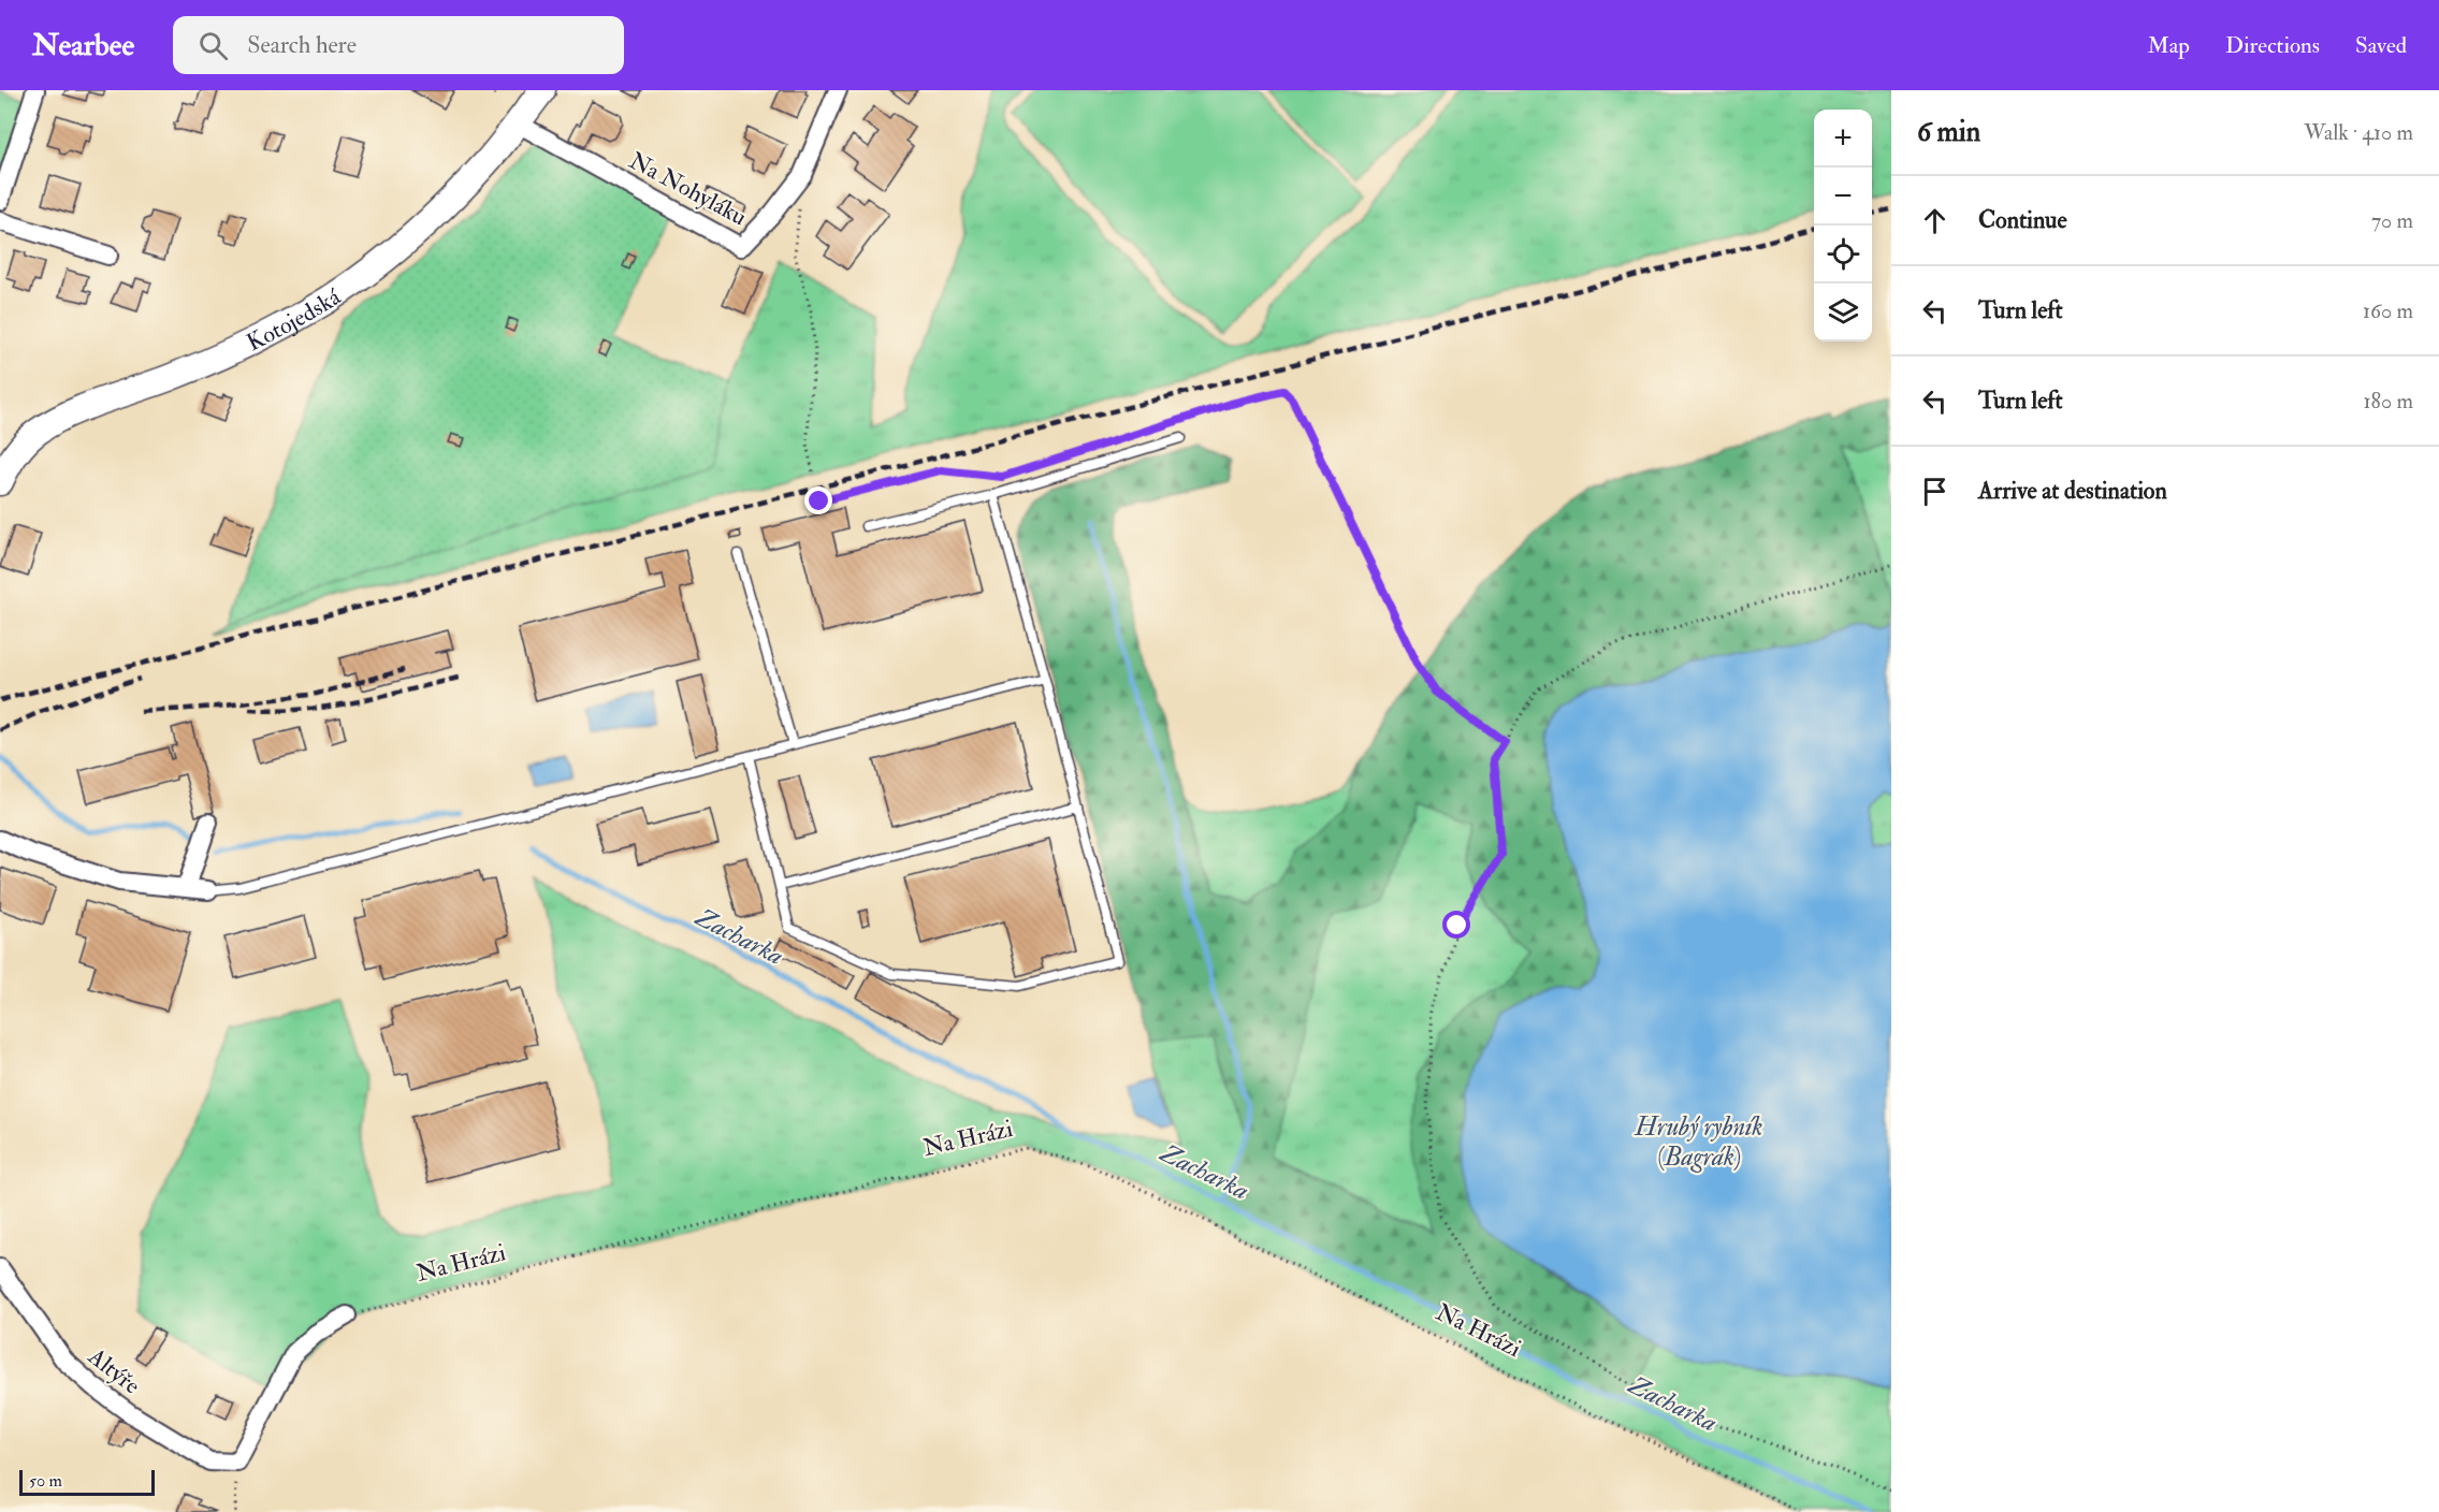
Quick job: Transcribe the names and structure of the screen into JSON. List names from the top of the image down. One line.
{"streets":{"main road":["Kotojedská"],"street":["Na Nohyláku","Altýře"],"path":["Na Hrázi"]},"crossings":[["Na Nohyláku","Kotojedská"]],"water":["Zacharka","Hrubý rybník (Bagrák)"],"scale_bar":"50 m","page":{"header":"Nearbee","search":"Search here","nav":["Map","Directions","Saved"],"heading":["6 min","Walk · 410 m"],"map_buttons":["+","−"],"list":[["Continue","70 m"],["Turn left","160 m"],["Turn left","180 m"],"Arrive at destination"],"scale":"50 m"}}
